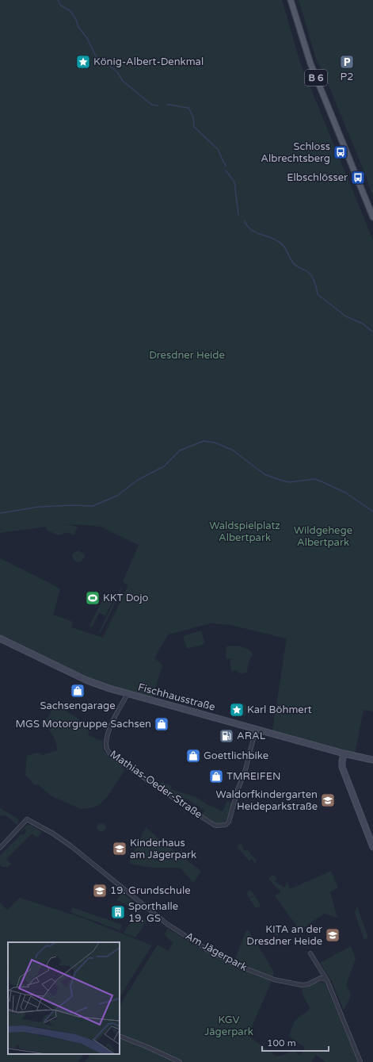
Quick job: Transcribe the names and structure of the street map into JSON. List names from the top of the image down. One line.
{"streets":{"main road":["B 6","Fischhausstraße"],"street":["Mathias-Oeder-Straße","Am Jägerpark"]},"crossings":[["Fischhausstraße","Mathias-Oeder-Straße"]],"parks":["Dresdner Heide","Waldspielplatz Albertpark","Wildgehege Albertpark","KGV Jägerpark"],"places":{"place":["König-Albert-Denkmal","Karl Böhmert"],"parking":["P2"],"bus stop":["Schloss Albrechtsberg","Elbschlösser"],"sports":["KKT Dojo"],"shop":["Sachsengarage","MGS Motorgruppe Sachsen","Goettlichbike","TMREIFEN"],"fuel station":["ARAL"],"school or university":["Waldorfkindergarten Heideparkstraße","Kinderhaus am Jägerpark","19. Grundschule","KITA an der Dresdner Heide"],"building":["Sporthalle 19. GS"]},"scale_bar":"100 m"}
